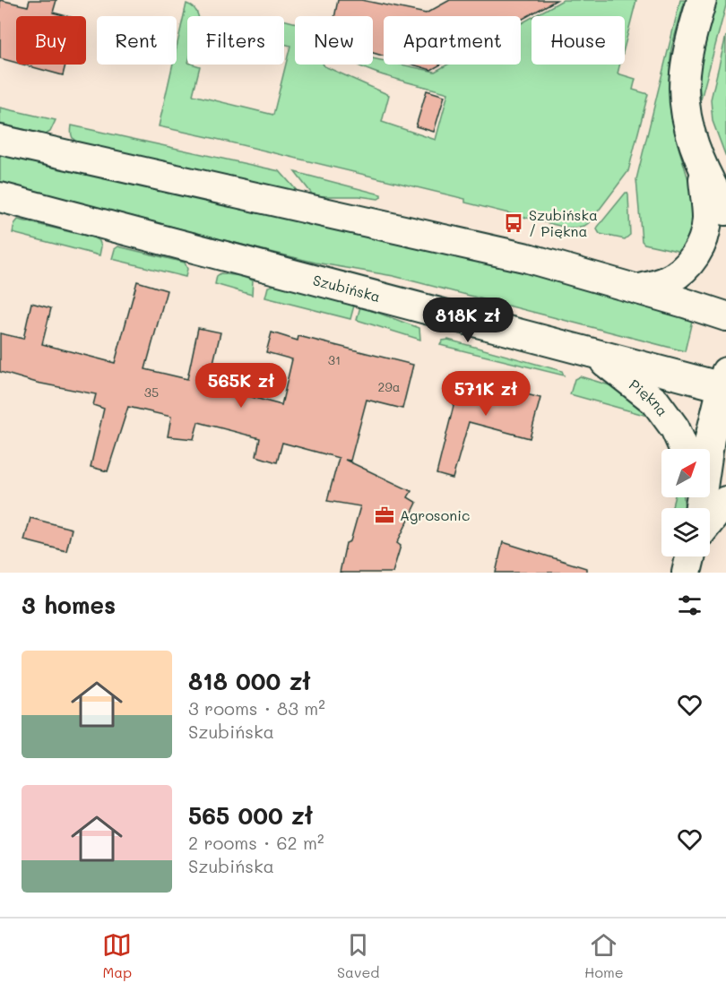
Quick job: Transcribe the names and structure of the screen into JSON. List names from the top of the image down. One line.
{"streets":{"main road":["Szubińska","Piękna"]},"crossings":[["Szubińska","Piękna"]],"places":{"bus stop":["Szubińska / Piękna"],"office":["Agrosonic"]},"house_numbers":["31","29a","35"],"north":"top right","page":{"chip":["Buy","Rent","Filters","New","Apartment","House"],"price":["818K zł","565K zł","571K zł"],"heading":"3 homes","list":[{"name":"818 000 zł","note":"3 rooms · 83 m² · Szubińska"},{"name":"565 000 zł","note":"2 rooms · 62 m² · Szubińska"}],"tabs":["Map","Saved","Home"]}}
